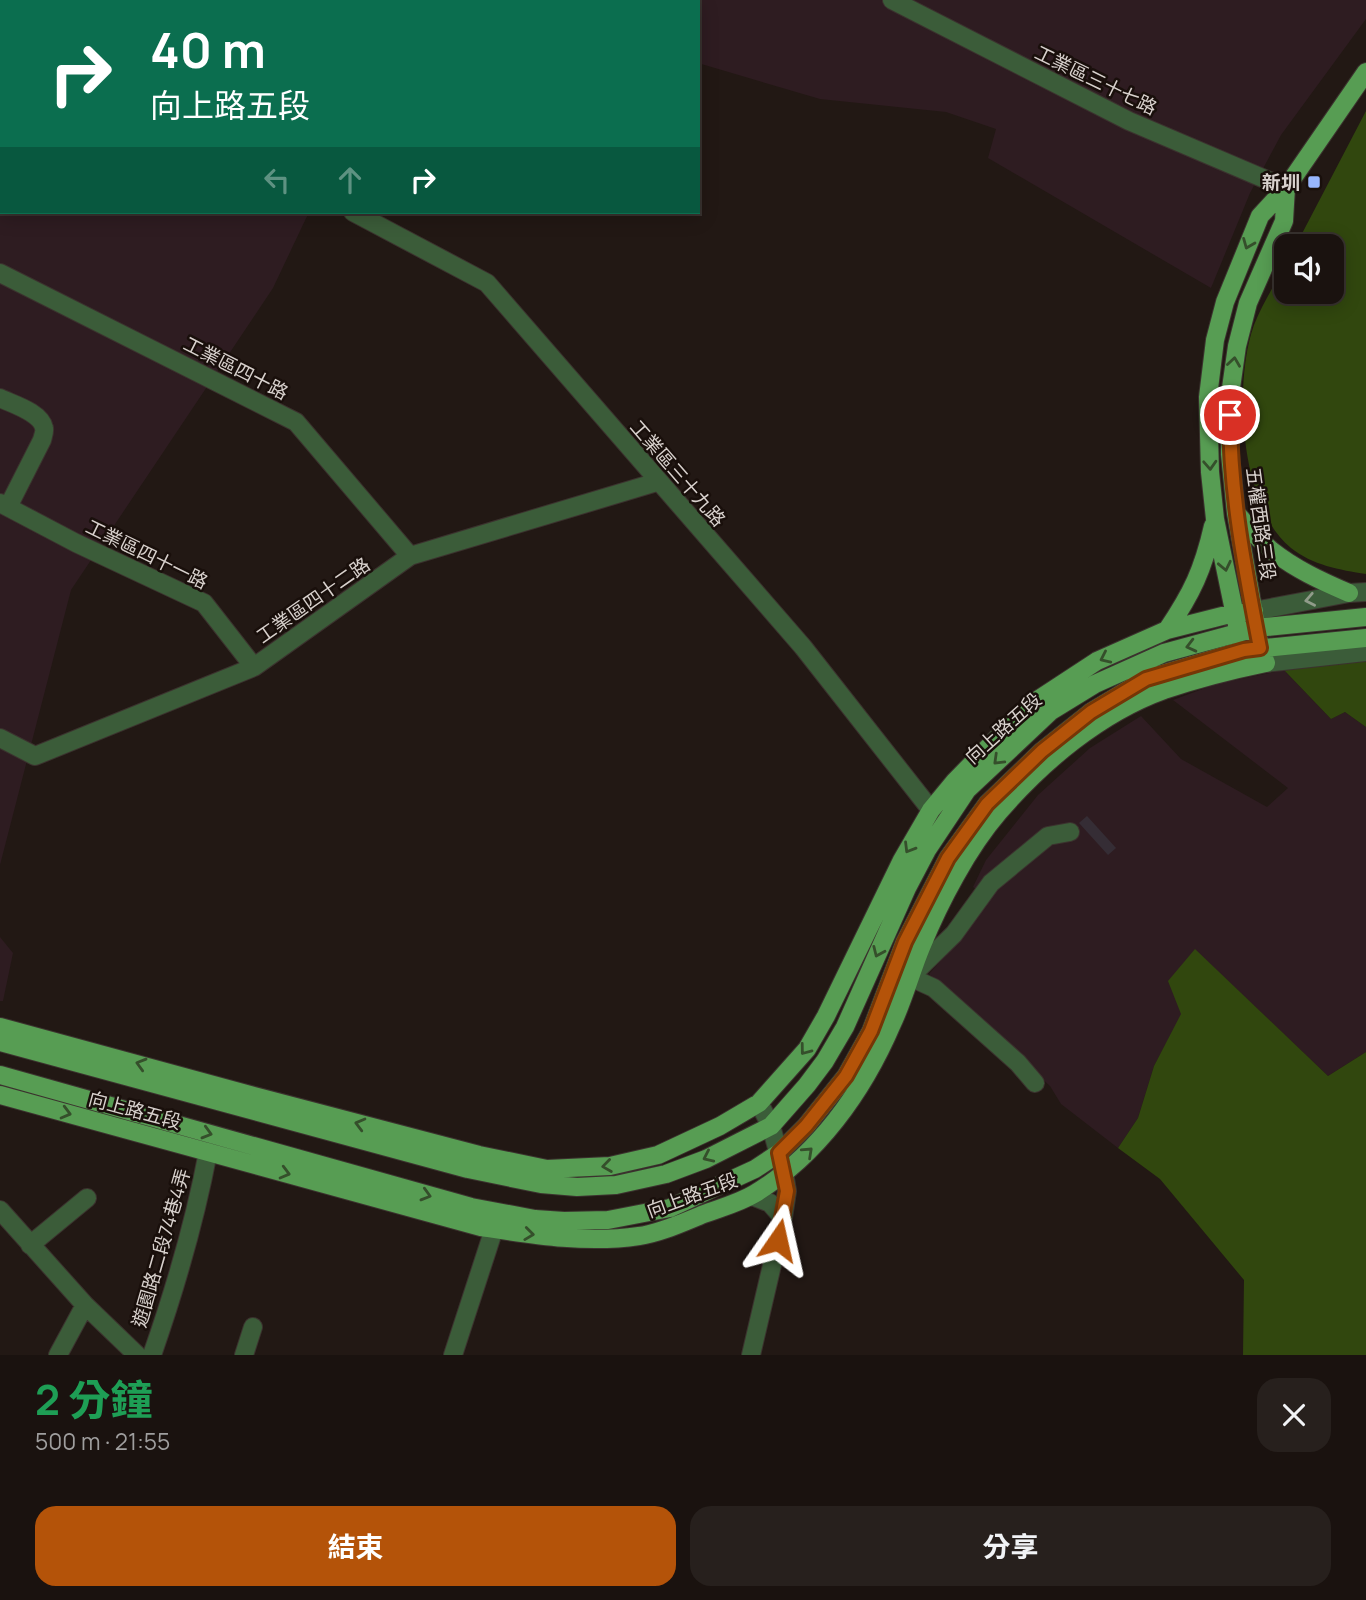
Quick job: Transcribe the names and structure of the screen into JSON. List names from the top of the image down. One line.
{"streets":{"main road":["五權西路三段","向上路五段"],"street":["工業區三十七路","工業區四十路","工業區三十九路","工業區四十一路","工業區四十二路","遊園路二段74巷4弄"]},"crossings":[["工業區三十七路","五權西路三段"],["工業區四十路","工業區四十二路"],["工業區三十九路","工業區四十二路"],["工業區三十九路","向上路五段"],["五權西路三段","向上路五段"],["工業區四十一路","工業區四十二路"],["向上路五段","遊園路二段74巷4弄"]],"places":{"transit":["新圳"]},"page":{"turn":["40 m","向上路五段"],"heading":["2 分鐘","500 m · 21:55"],"buttons":["結束","分享"]}}
